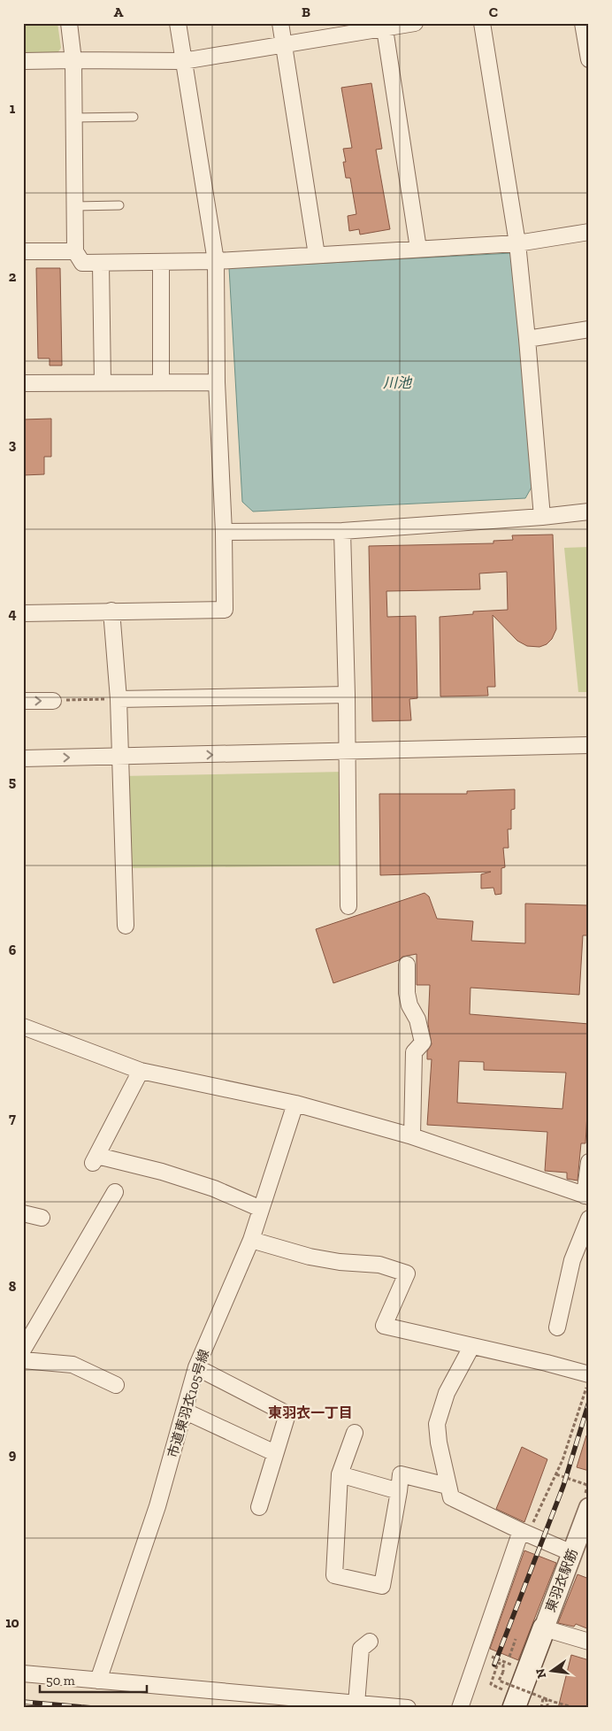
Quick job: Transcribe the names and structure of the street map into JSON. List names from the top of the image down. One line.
{"streets":{"street":["市道東羽衣105号線","東羽衣駅筋"]},"districts":["東羽衣一丁目"],"water":["川池"],"scale_bar":"50 m","north":"left","grid":{"columns":["A","B","C"],"rows":["1","2","3","4","5","6","7","8","9","10"]}}
